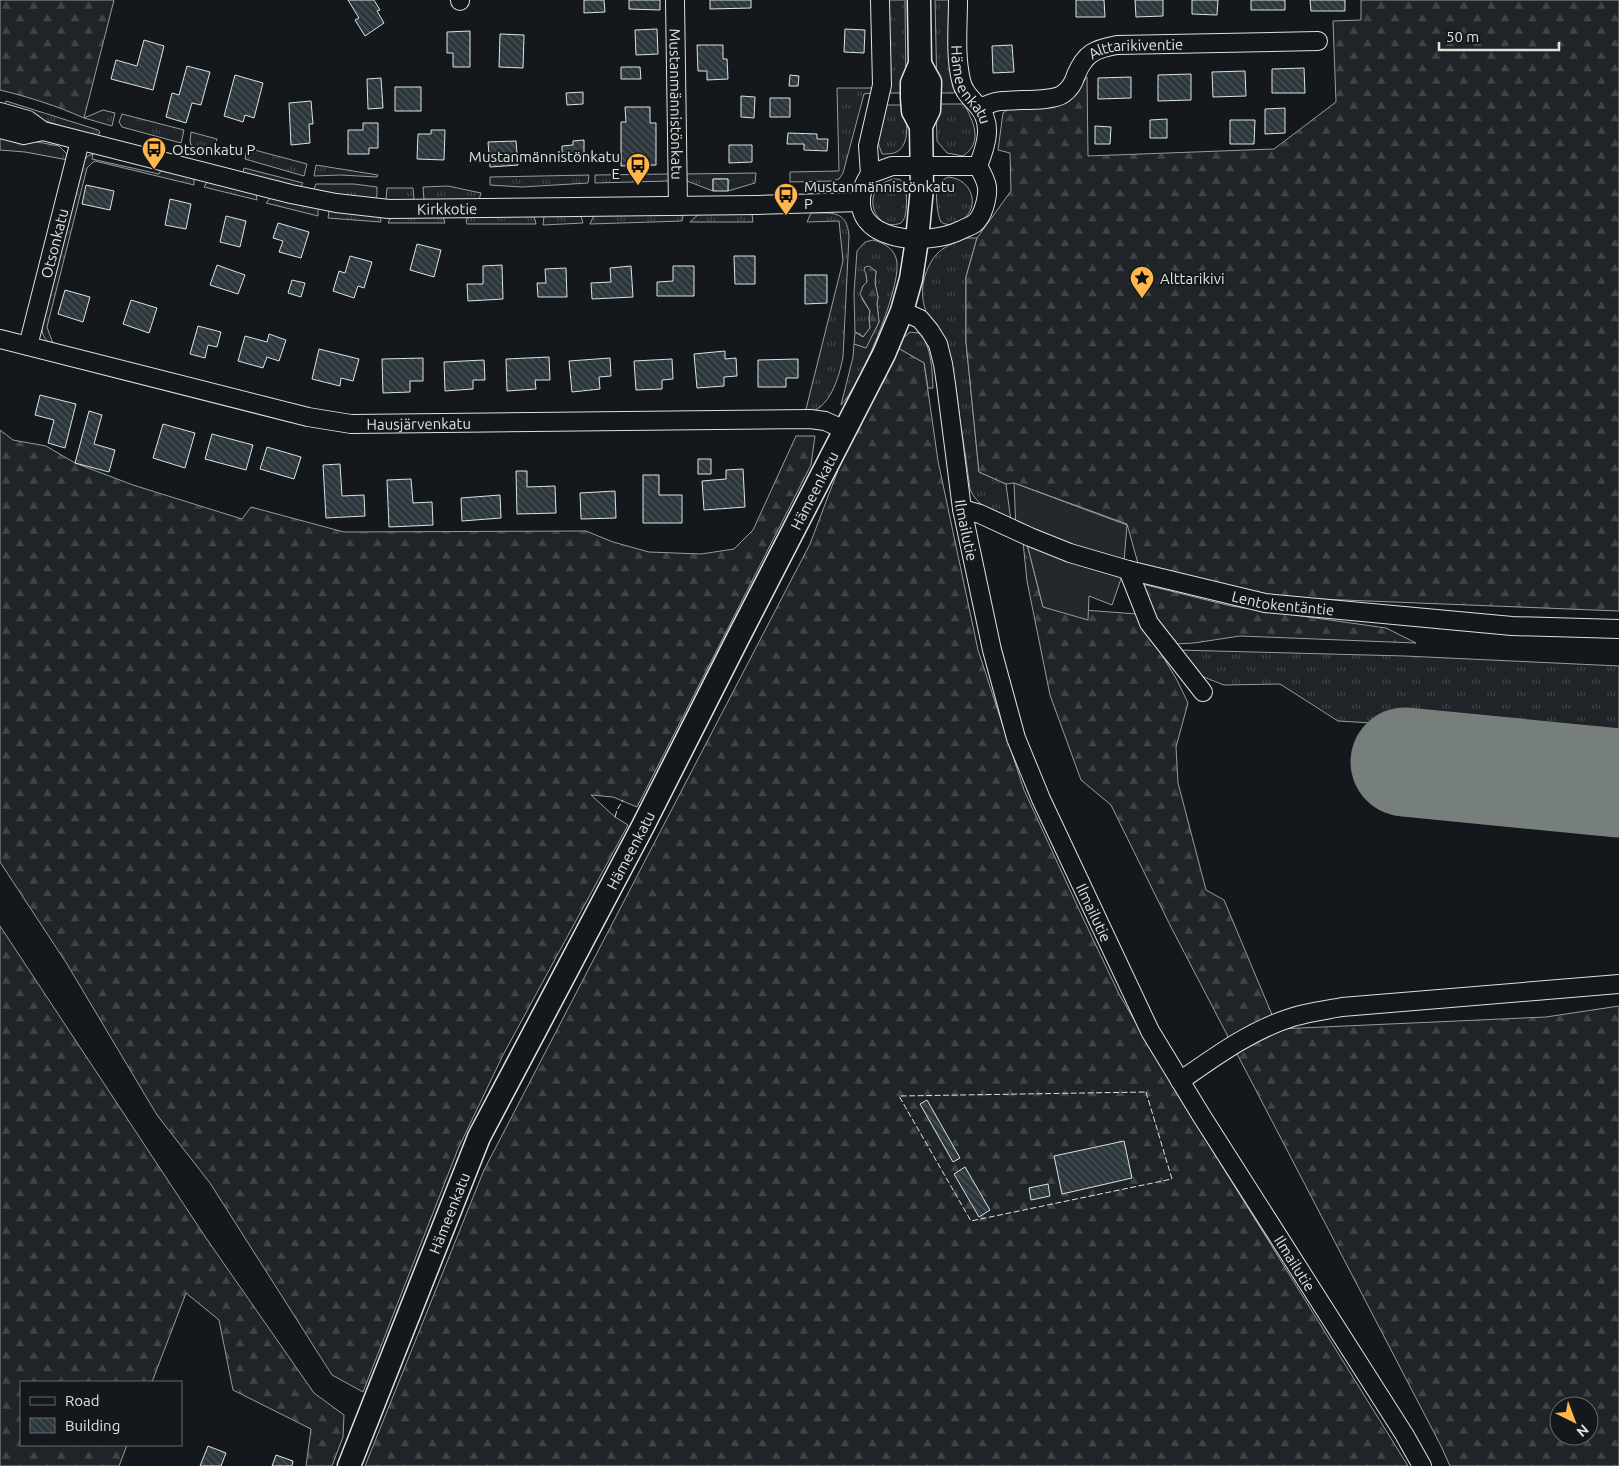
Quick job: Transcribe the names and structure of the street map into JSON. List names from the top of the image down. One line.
{"streets":{"main road":["Hämeenkatu"],"street":["Alttarikiventie","Mustanmännistönkatu","Kirkkotie","Otsonkatu","Hausjärvenkatu","Ilmailutie","Lentokentäntie"]},"crossings":[["Alttarikiventie","Hämeenkatu"],["Hämeenkatu","Hausjärvenkatu"],["Hämeenkatu","Ilmailutie"],["Mustanmännistönkatu","Kirkkotie"],["Kirkkotie","Otsonkatu"],["Otsonkatu","Hausjärvenkatu"],["Ilmailutie","Lentokentäntie"]],"places":{"bus stop":["Otsonkatu P","Mustanmännistönkatu E","Mustanmännistönkatu P"],"place":["Alttarikivi"]},"legend":["Road","Building"],"scale_bar":"50 m","north":"bottom right"}
